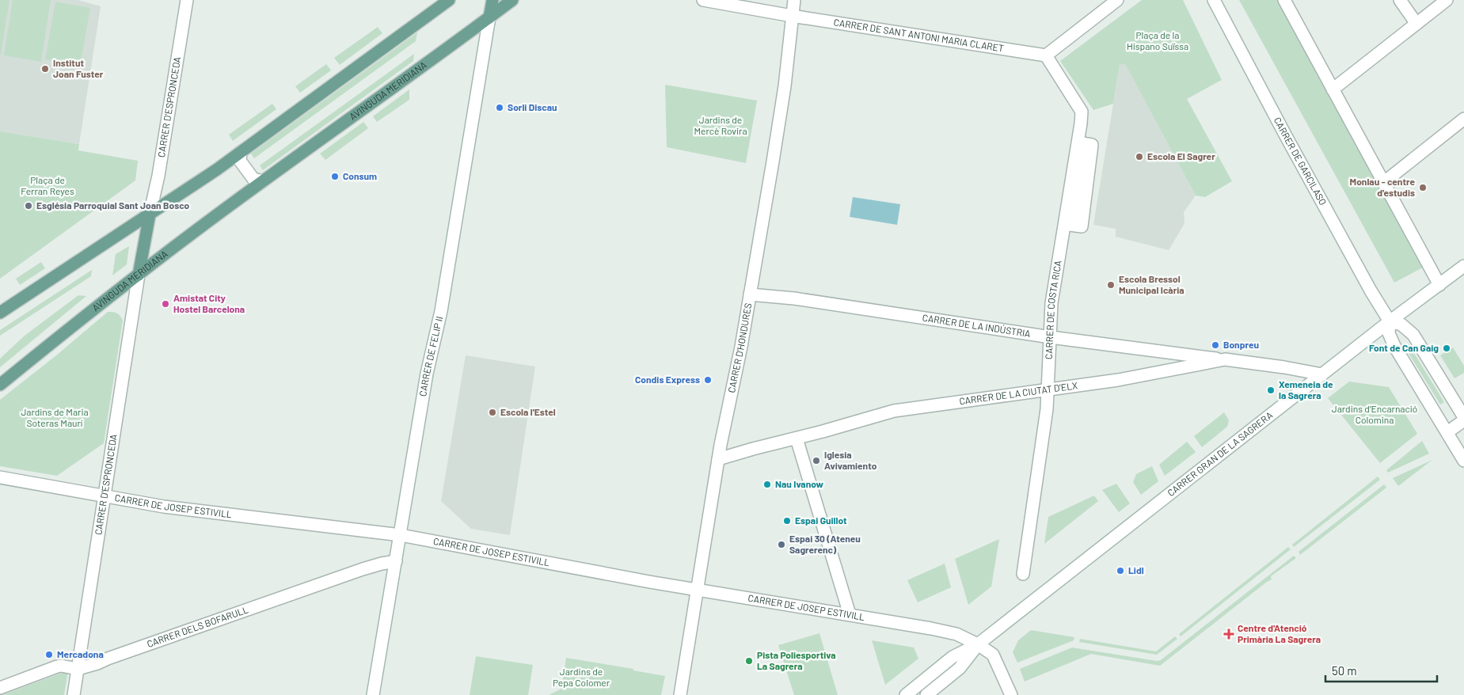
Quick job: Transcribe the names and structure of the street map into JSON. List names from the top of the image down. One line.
{"streets":{"main road":["AVINGUDA MERIDIANA"],"street":["CARRER DE SANT ANTONI MARIA CLARET","CARRER D'ESPRONCEDA","CARRER DE GARCILASO","CARRER DE COSTA RICA","CARRER DE LA INDÚSTRIA","CARRER D'HONDURES","CARRER DE FELIP II","CARRER DE LA CIUTAT D'ELX","CARRER GRAN DE LA SAGRERA","CARRER DE JOSEP ESTIVILL","CARRER DELS BOFARULL"]},"crossings":[["CARRER DE SANT ANTONI MARIA CLARET","CARRER DE COSTA RICA"],["CARRER DE SANT ANTONI MARIA CLARET","CARRER D'HONDURES"],["AVINGUDA MERIDIANA","CARRER D'ESPRONCEDA"],["AVINGUDA MERIDIANA","CARRER DE FELIP II"],["CARRER D'ESPRONCEDA","CARRER DE JOSEP ESTIVILL"],["CARRER D'ESPRONCEDA","CARRER DELS BOFARULL"],["CARRER DE GARCILASO","CARRER GRAN DE LA SAGRERA"],["CARRER DE COSTA RICA","CARRER DE LA INDÚSTRIA"],["CARRER DE COSTA RICA","CARRER DE LA CIUTAT D'ELX"],["CARRER DE LA INDÚSTRIA","CARRER D'HONDURES"],["CARRER DE LA INDÚSTRIA","CARRER DE LA CIUTAT D'ELX"],["CARRER D'HONDURES","CARRER DE LA CIUTAT D'ELX"],["CARRER D'HONDURES","CARRER DE JOSEP ESTIVILL"],["CARRER DE FELIP II","CARRER DE JOSEP ESTIVILL"],["CARRER DE FELIP II","CARRER DELS BOFARULL"],["CARRER DE LA CIUTAT D'ELX","CARRER GRAN DE LA SAGRERA"],["CARRER GRAN DE LA SAGRERA","CARRER DE JOSEP ESTIVILL"]],"parks":["Plaça de la Hispano Suïssa","Jardins de Mercè Rovira","Plaça de Ferran Reyes","Jardins d'Encarnació Colomina","Jardins de Maria Soteras Maurí","Jardins de Pepa Colomer"],"places":{"other":["Institut Joan Fuster","Sorli Discau","Escola El Sagrer","Consum","Monlau - centre d'estudis","Església Parroquial Sant Joan Bosco","Escola Bressol Municipal Icària","Amistat City Hostel Barcelona","Bonpreu","Font de Can Gaig","Condis Express","Xemeneia de la Sagrera","Escola l'Estel","Iglesia Avivamiento","Nau Ivanow","Espai Guillot","Espai 30 (Ateneu Sagrerenc)","Lidl","Mercadona","Pista Poliesportiva La Sagrera"],"health":["Centre d'Atenció Primària La Sagrera"]},"scale_bar":"50 m"}
